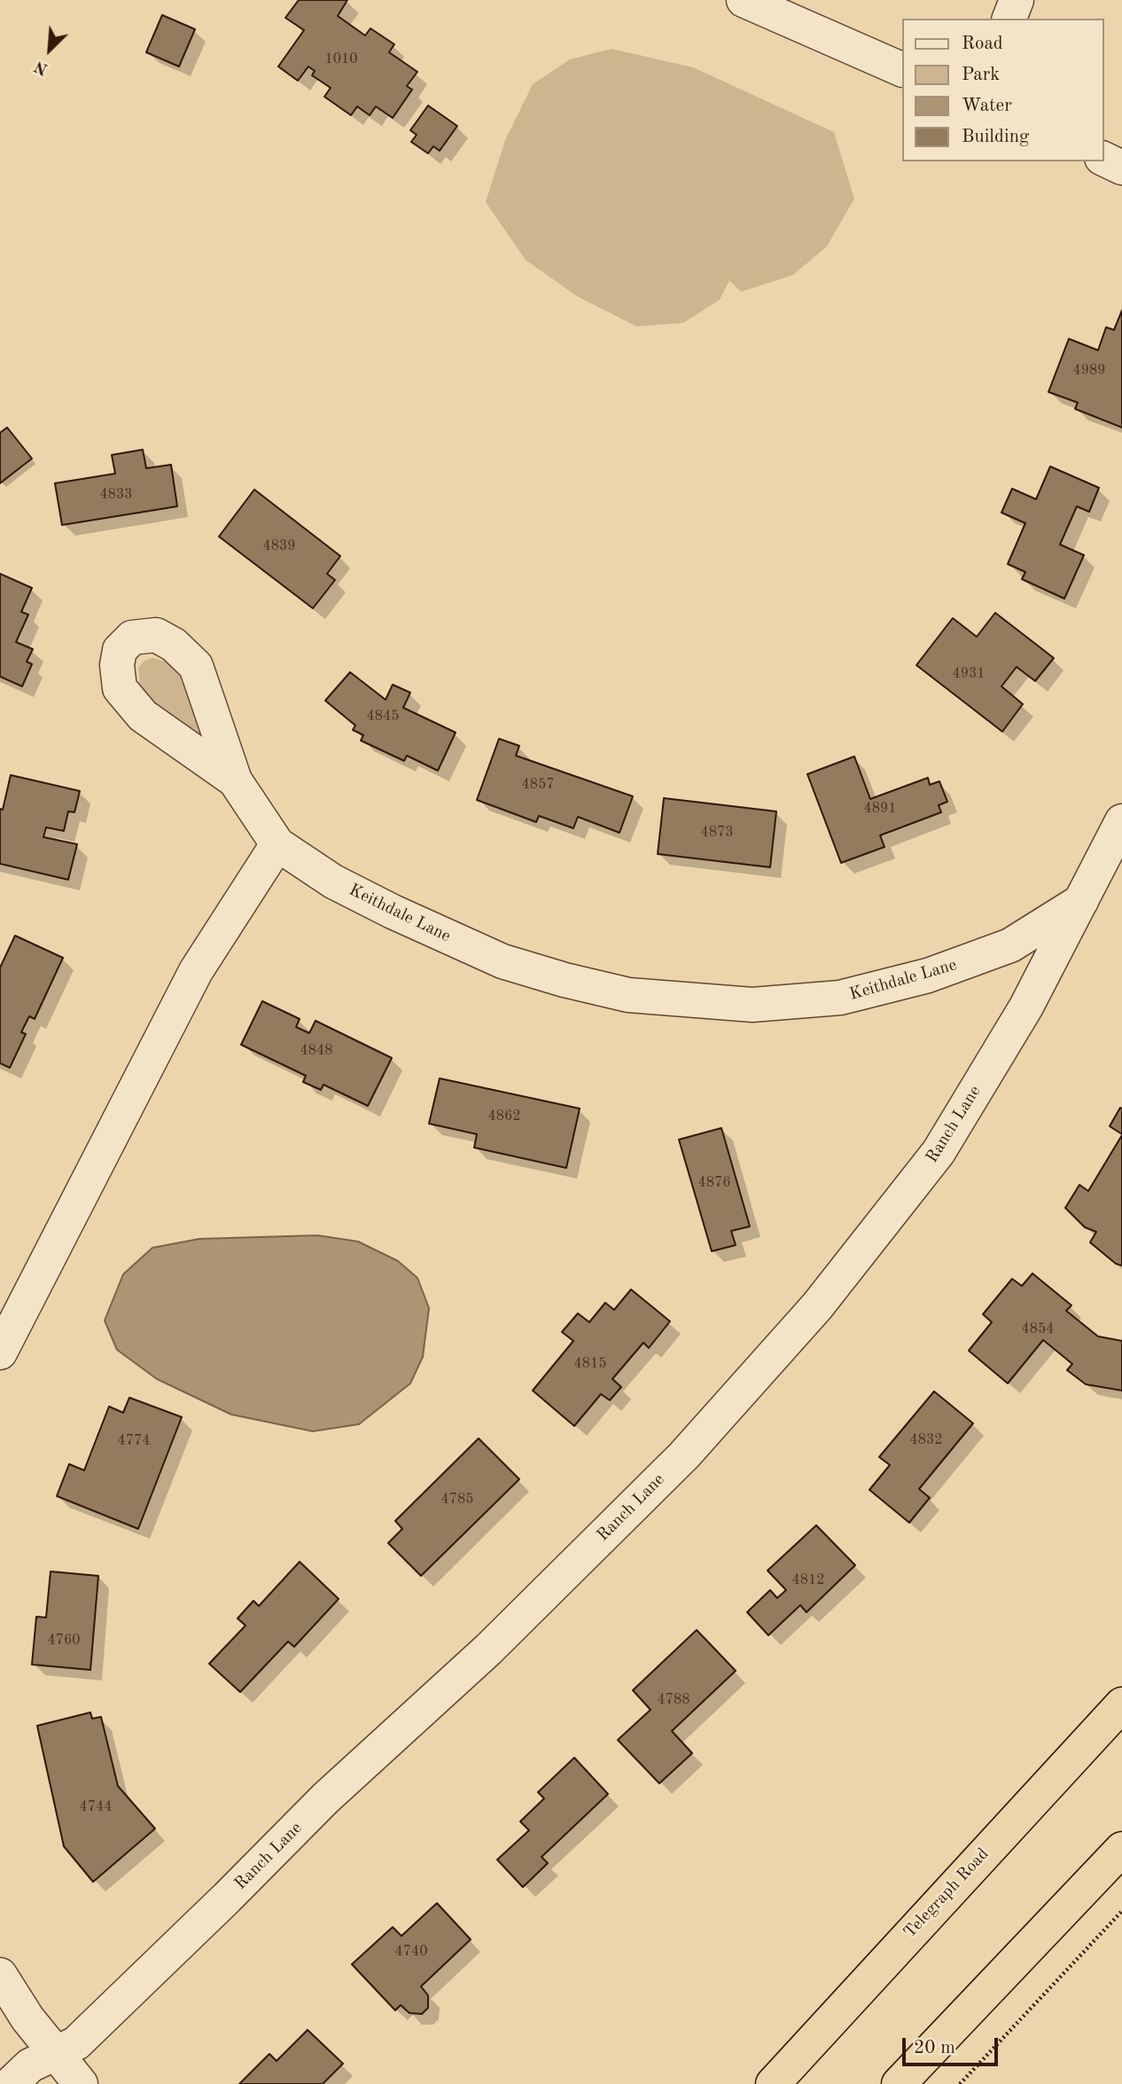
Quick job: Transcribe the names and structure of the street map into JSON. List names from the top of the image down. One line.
{"streets":{"highway":["Telegraph Road"],"street":["Keithdale Lane","Ranch Lane"]},"crossings":[["Keithdale Lane","Ranch Lane"]],"house_numbers":["1010","4989","4833","4839","4931","4845","4857","4891","4873","4848","4862","4876","4854","4815","4832","4774","4785","4812","4760","4788","4744","4740"],"legend":["Road","Park","Water","Building"],"scale_bar":"20 m","north":"bottom left"}
